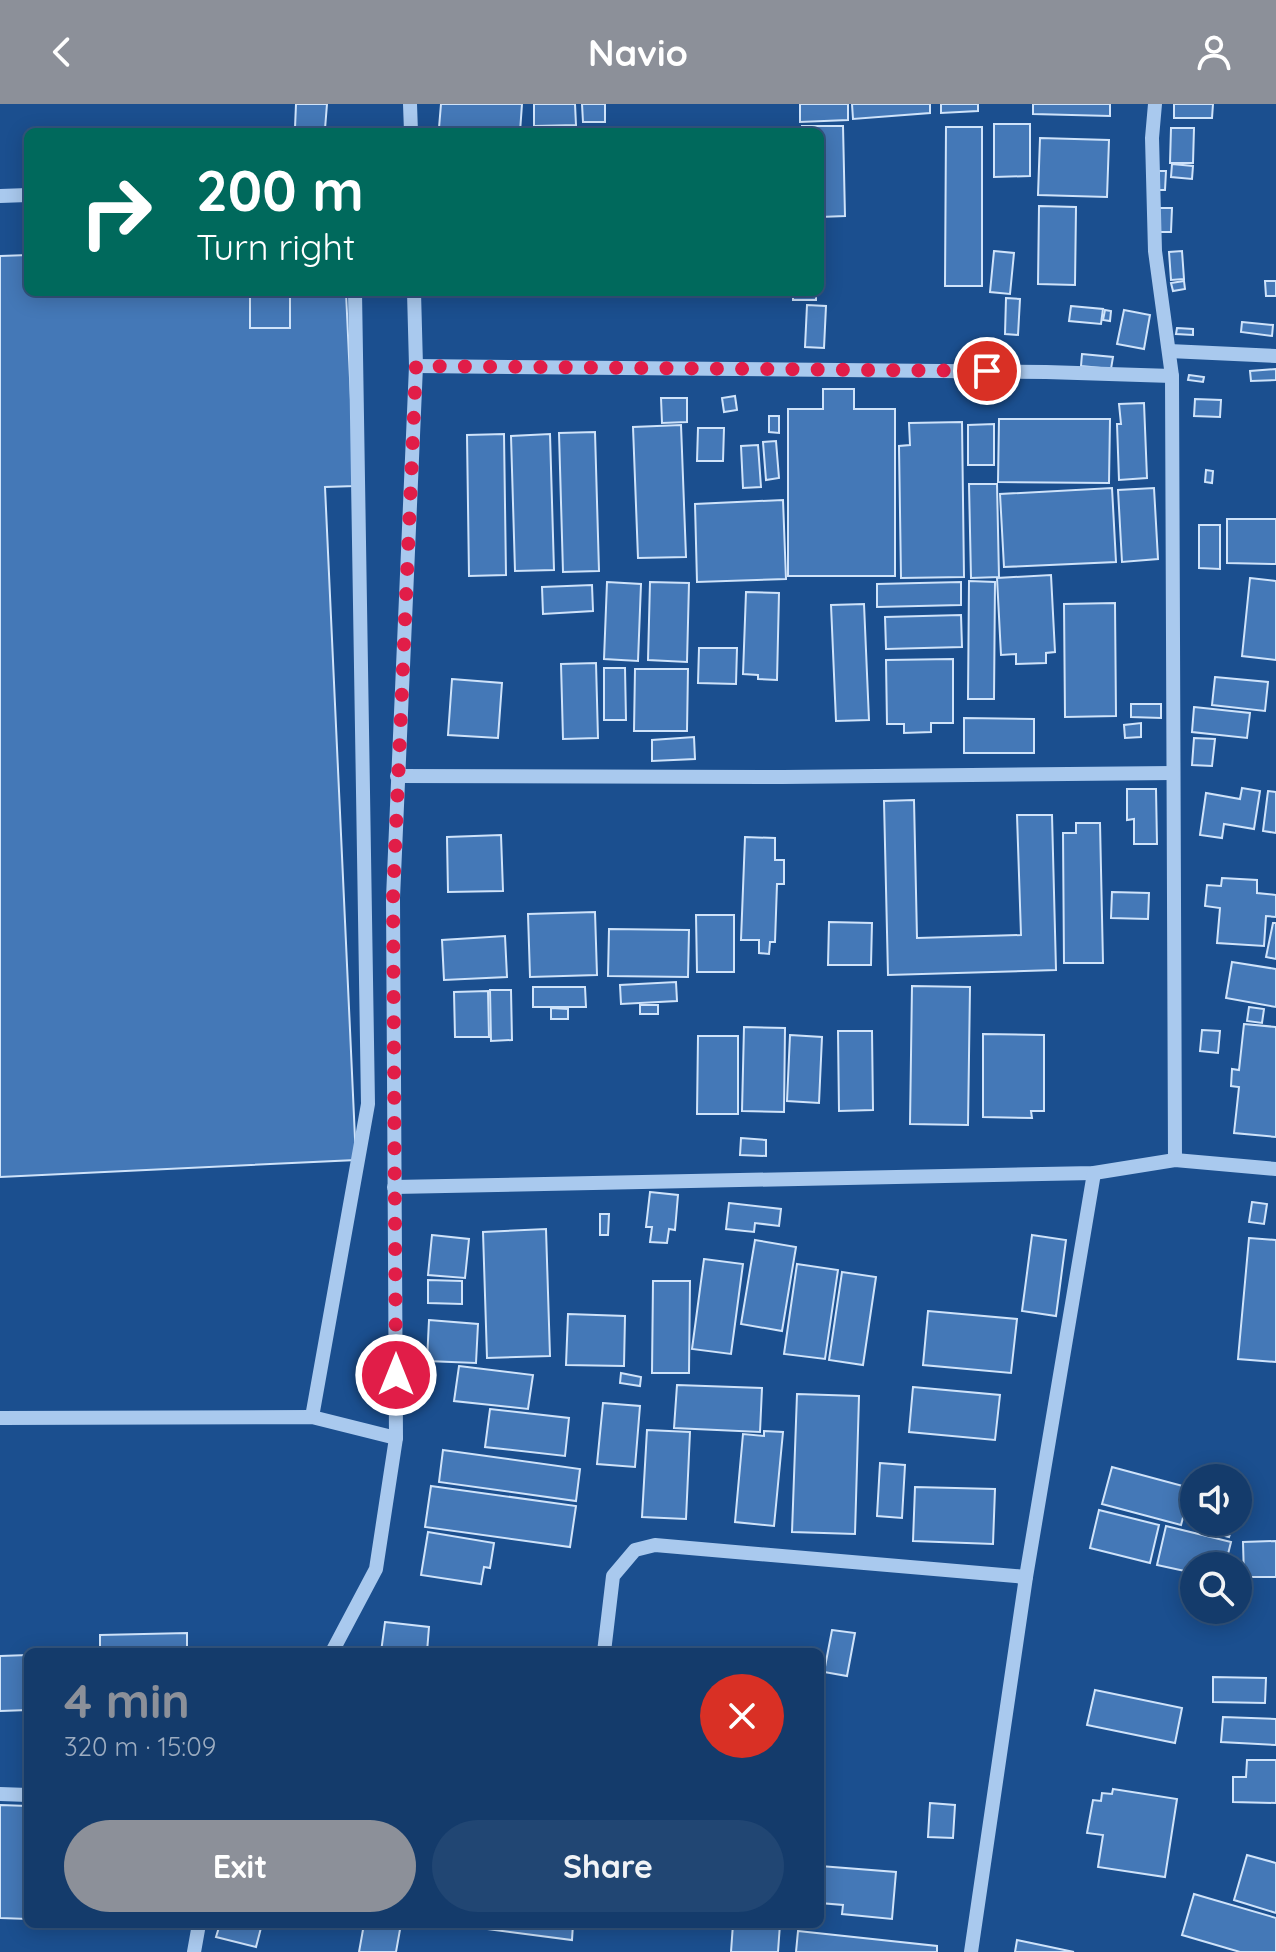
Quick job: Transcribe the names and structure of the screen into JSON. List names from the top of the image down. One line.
{"page":{"header":"Navio","turn":["200 m","Turn right"],"heading":["4 min","320 m · 15:09"],"buttons":["Exit","Share"]}}
